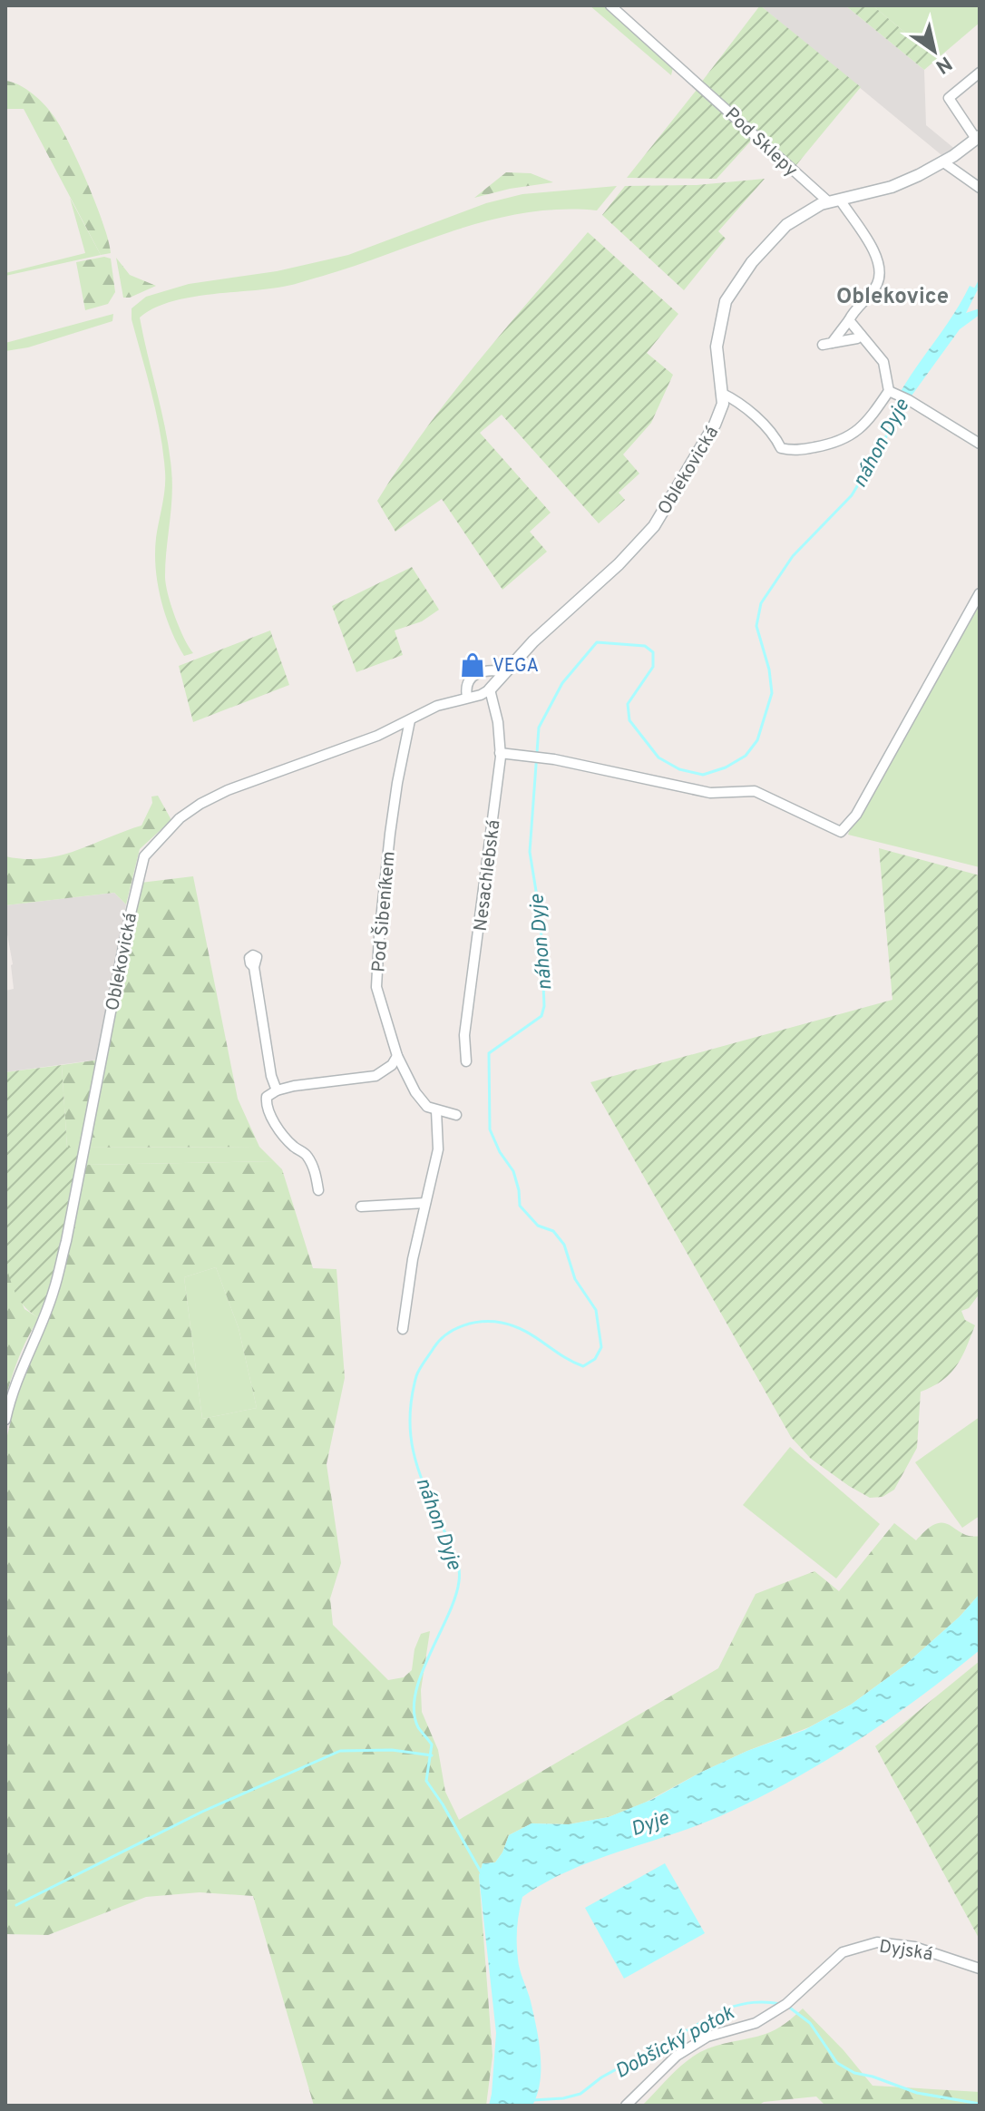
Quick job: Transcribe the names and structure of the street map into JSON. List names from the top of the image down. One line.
{"streets":{"street":["Pod Sklepy","Oblekovická","Nesachlebská","Pod Šibeníkem","Dyjská"]},"crossings":[["Pod Sklepy","Oblekovická"],["Oblekovická","Nesachlebská"],["Oblekovická","Pod Šibeníkem"]],"districts":["Oblekovice"],"water":["náhon Dyje","Dyje","Dobšický potok"],"places":{"shop":["VEGA"]},"north":"bottom right"}
